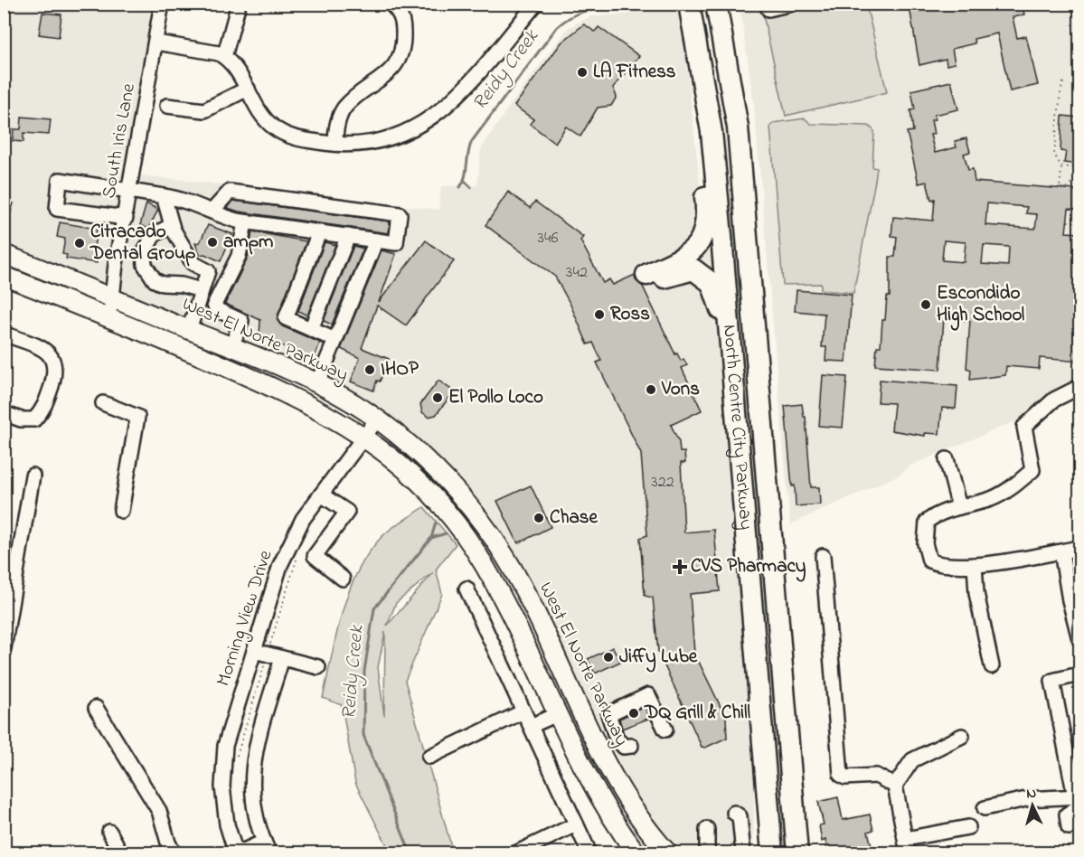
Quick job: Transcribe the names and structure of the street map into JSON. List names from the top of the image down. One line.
{"streets":{"highway":["North Centre City Parkway"],"main road":["West El Norte Parkway"],"street":["South Iris Lane","Morning View Drive"]},"crossings":[["South Iris Lane","West El Norte Parkway"],["West El Norte Parkway","Morning View Drive"]],"water":["Reidy Creek"],"places":{"other":["LA Fitness","ampm","Citracado Dental Group","Escondido High School","Ross","IHOP","Vons","El Pollo Loco","Chase","Jiffy Lube","DQ Grill & Chill"],"health":["CVS Pharmacy"]},"house_numbers":["346","342","322"],"north":"top"}
